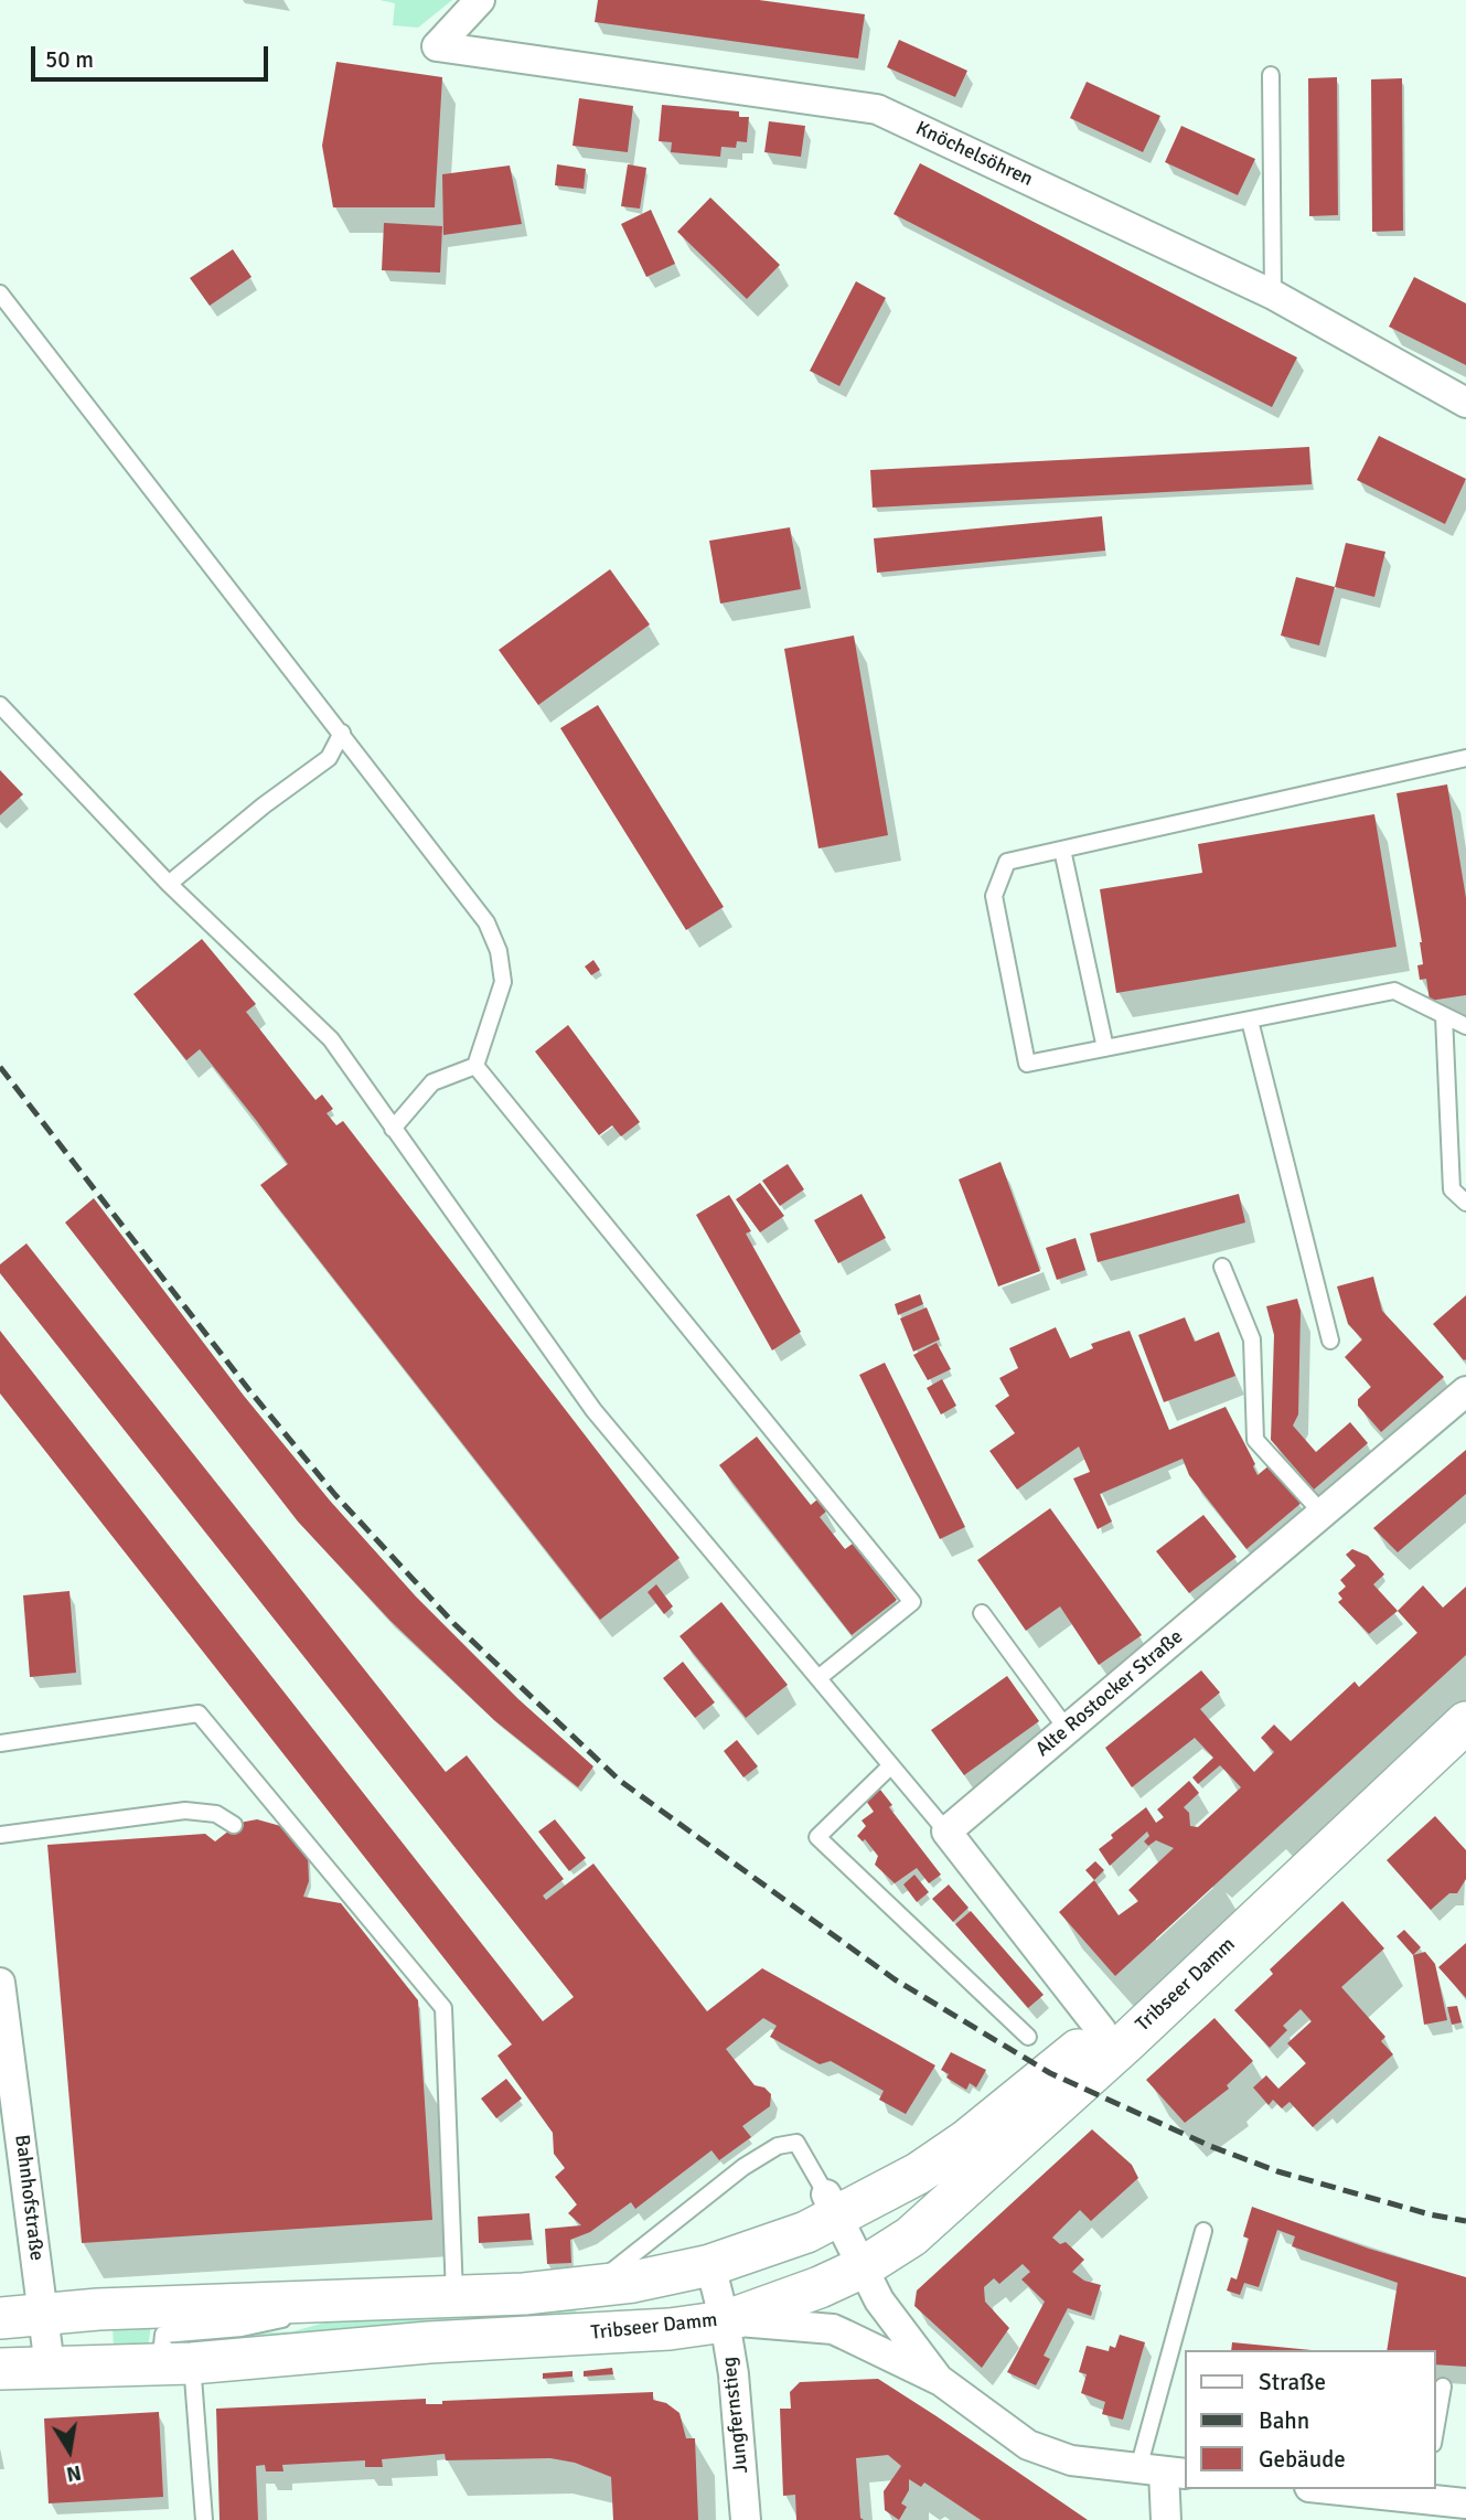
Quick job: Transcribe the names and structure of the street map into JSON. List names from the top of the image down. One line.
{"streets":{"main road":["Tribseer Damm"],"street":["Knöchelsöhren","Alte Rostocker Straße","Bahnhofstraße","Jungfernstieg"]},"crossings":[["Tribseer Damm","Bahnhofstraße"],["Tribseer Damm","Jungfernstieg"]],"legend":["Straße","Bahn","Gebäude"],"scale_bar":"50 m","north":"bottom"}
